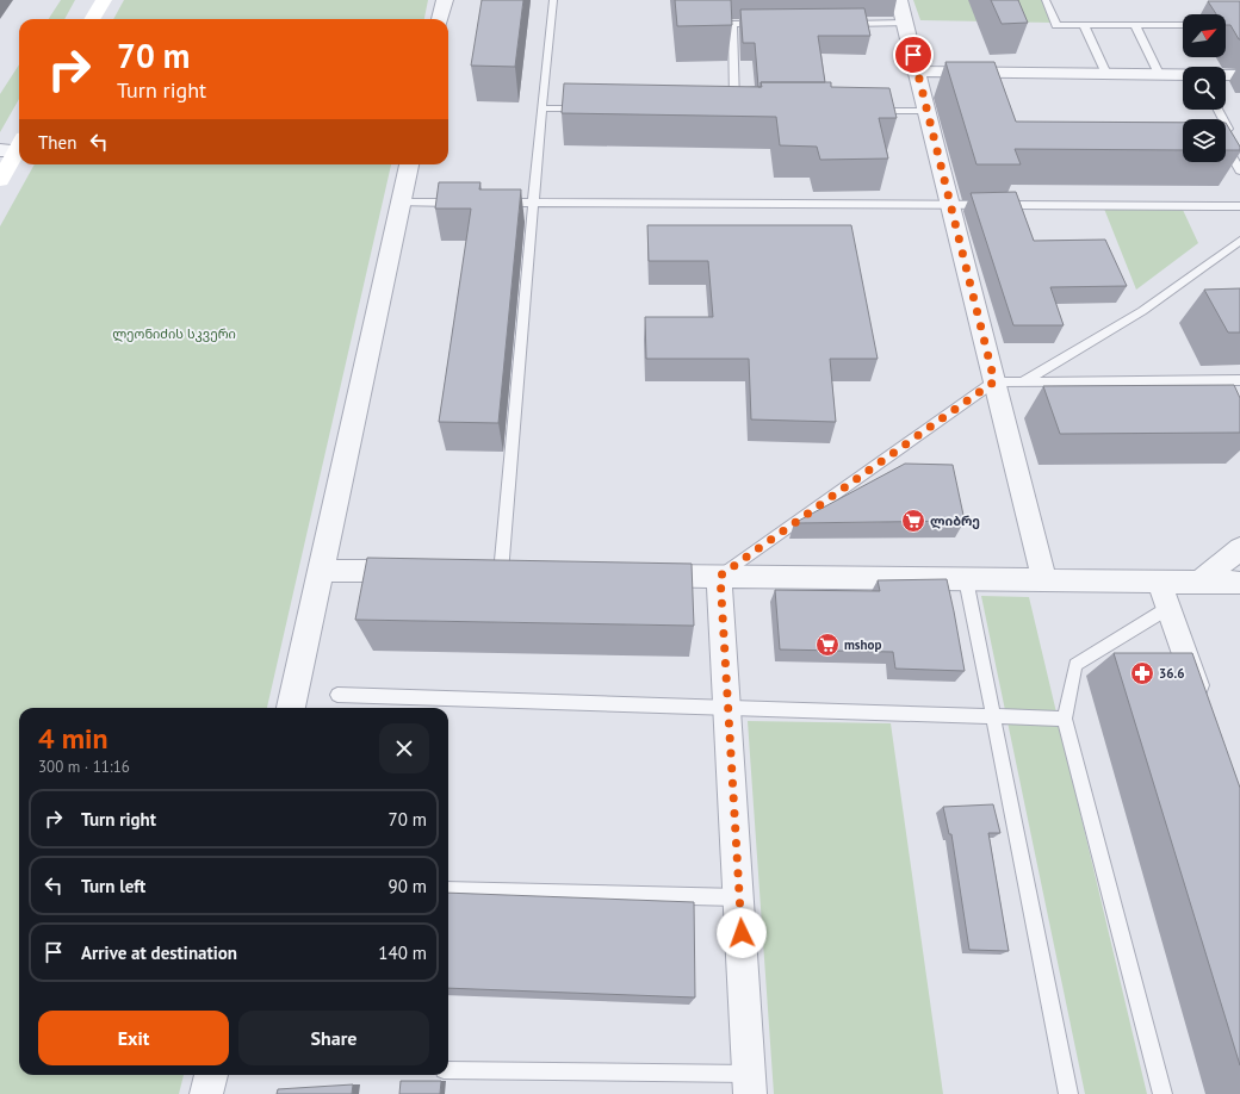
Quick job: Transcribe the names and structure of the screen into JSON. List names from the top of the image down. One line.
{"parks":["ლეონიძის სკვერი"],"places":{"supermarket":["ლიბრე","mshop"],"pharmacy":["36.6"]},"north":"top right","page":{"turn":["70 m","Turn right"],"then":"Then","heading":["4 min","300 m · 11:16"],"list":[{"name":"Turn right","value":"70 m"},{"name":"Turn left","value":"90 m"},{"name":"Arrive at destination","value":"140 m"}],"buttons":["Exit","Share"]}}
